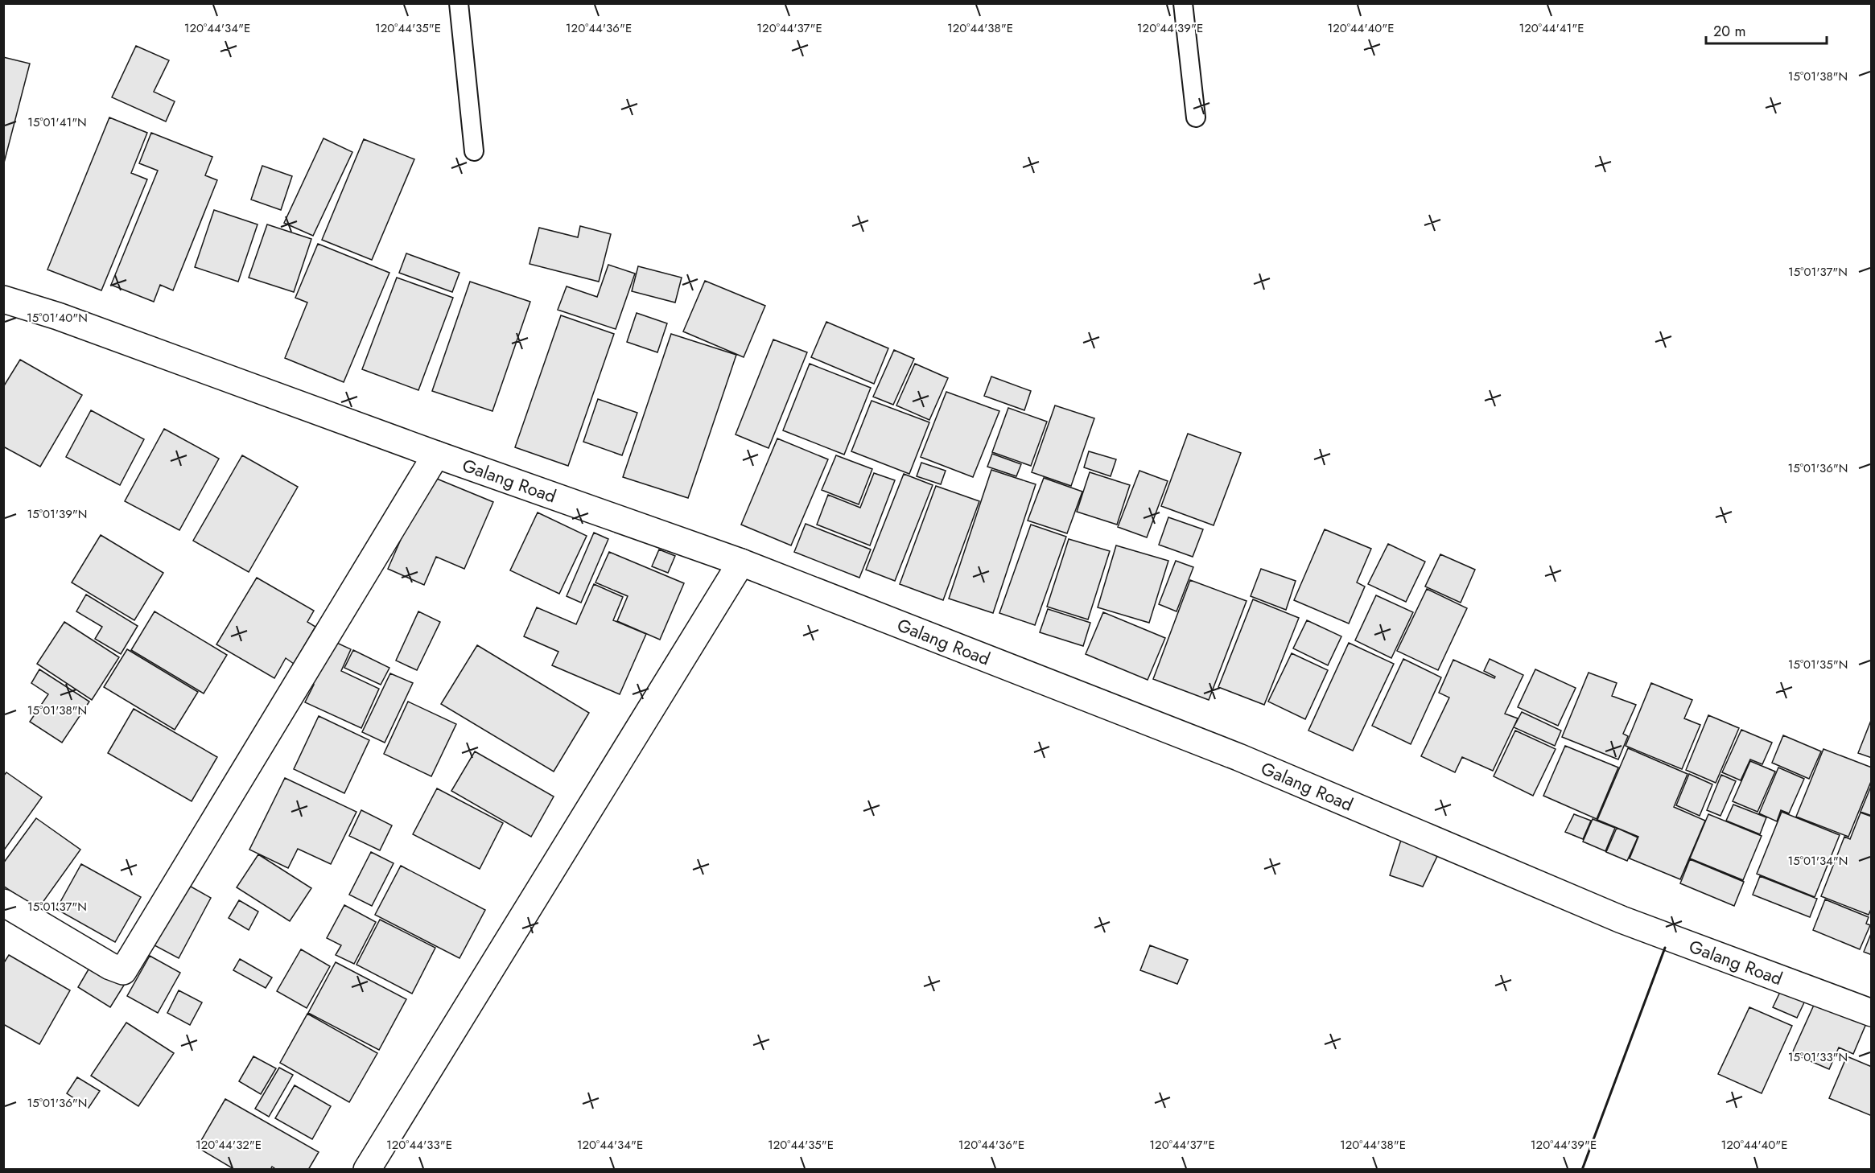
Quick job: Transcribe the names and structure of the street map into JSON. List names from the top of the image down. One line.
{"streets":{"street":["Galang Road"]},"scale_bar":"20 m","coordinates":["120°44'39\"E","120°44'34\"E","120°44'35\"E","120°44'36\"E","120°44'37\"E","120°44'38\"E","120°44'40\"E","120°44'41\"E","15°01'38\"N","15°01'41\"N","15°01'37\"N","15°01'40\"N","15°01'36\"N","15°01'39\"N","15°01'35\"N","15°01'34\"N","15°01'33\"N","120°44'32\"E","120°44'33\"E"]}
